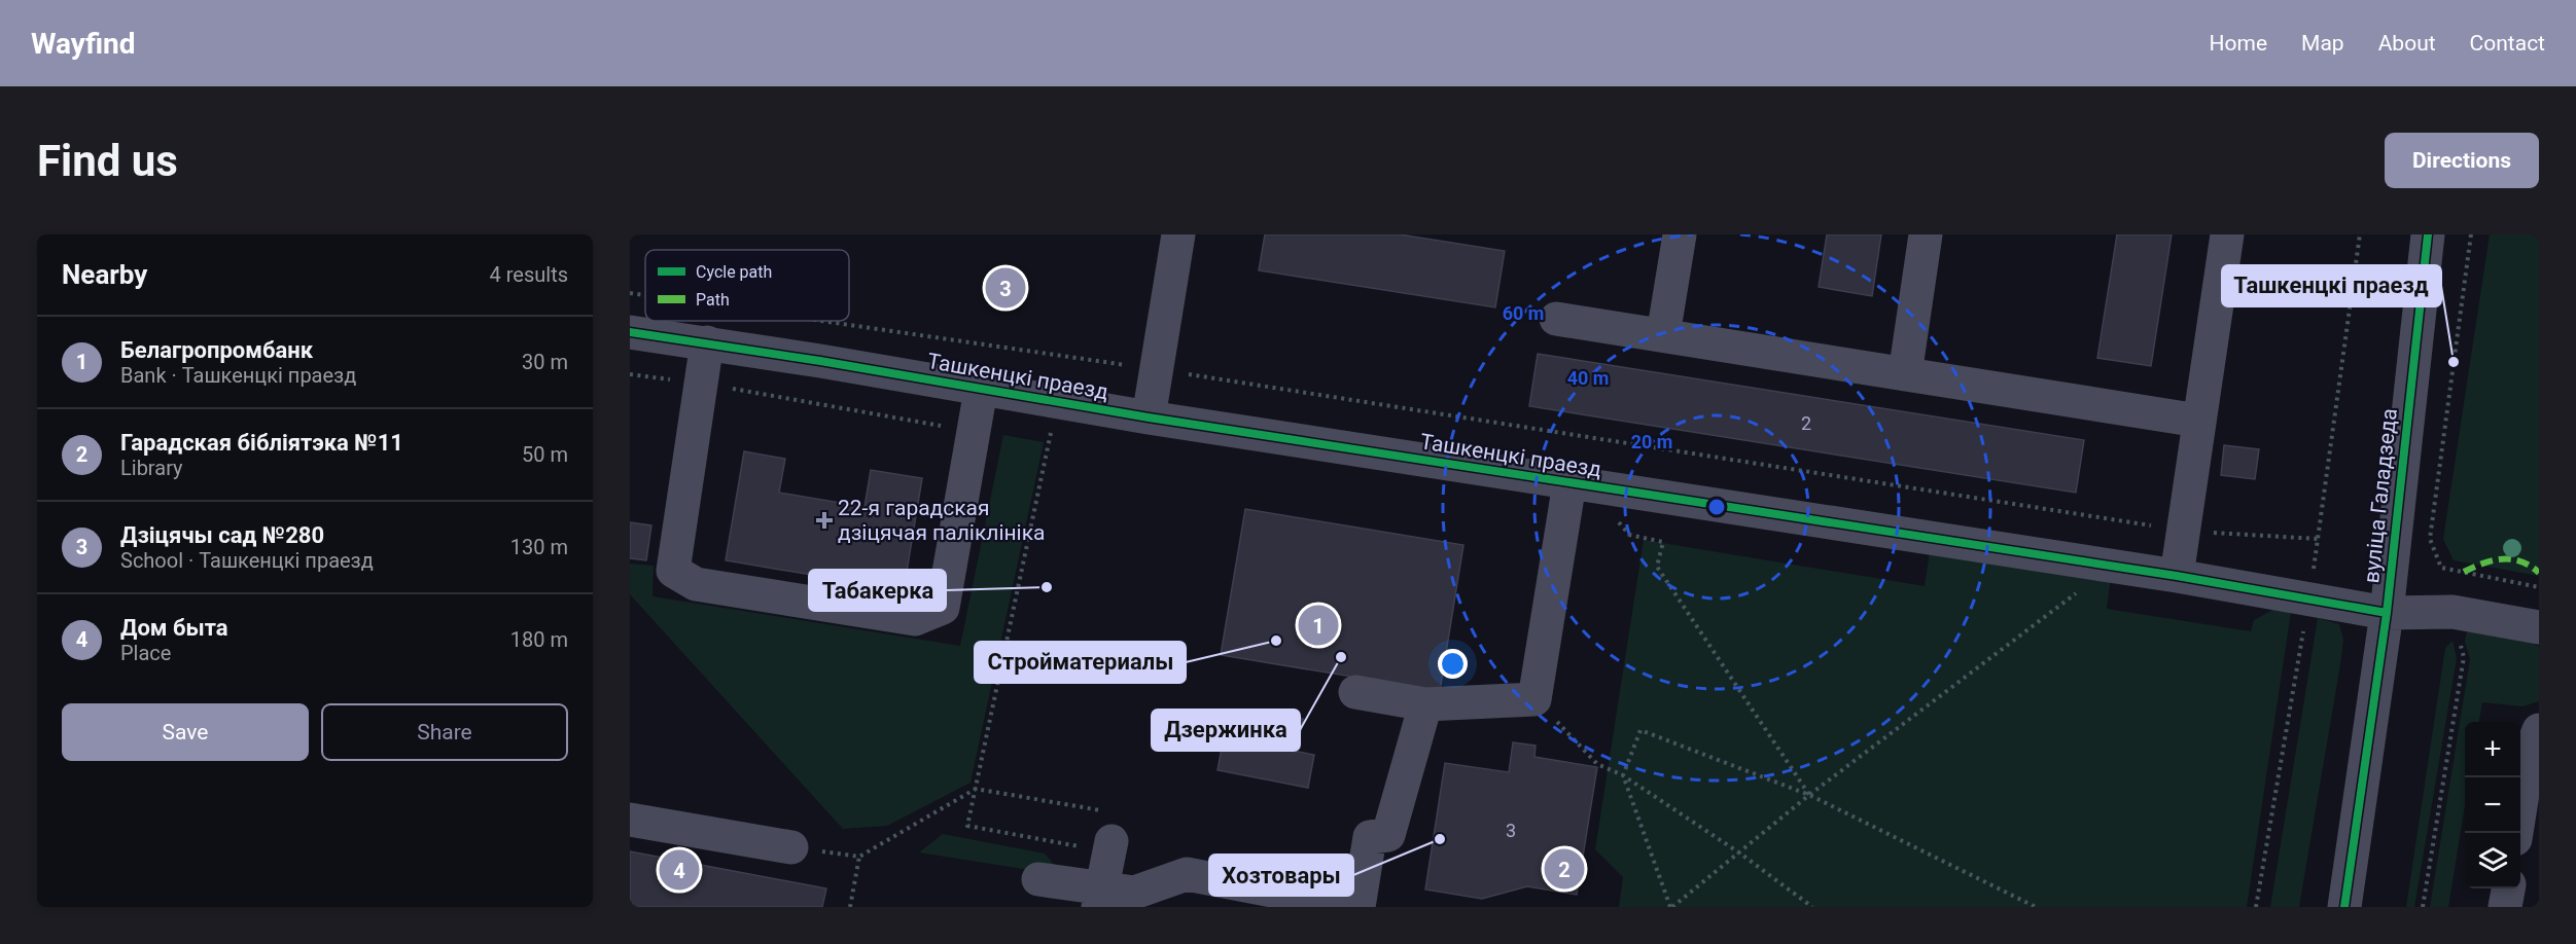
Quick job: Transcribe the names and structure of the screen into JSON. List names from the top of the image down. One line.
{"streets":{"street":["Ташкенцкі праезд","вуліца Галадзеда"]},"crossings":[["Ташкенцкі праезд","вуліца Галадзеда"]],"places":{"other":["Ташкенцкі праезд","Табакерка","Стройматериалы","Дзержинка","Хозтовары"],"health":["22-я гарадская дзіцячая паліклініка"]},"house_numbers":["2","3"],"legend":["Cycle path","Path"],"page":{"header":"Wayfind","nav":["Home","Map","About","Contact"],"buttons":["Directions",["Save","Share"]],"title":"Find us","heading":["Nearby","4 results"],"pins":["3","1","2","4"],"list":[{"mark":"1","name":"Белагропромбанк","note":"Bank · Ташкенцкі праезд","value":"30 m"},{"mark":"2","name":"Гарадская бібліятэка №11","note":"Library","value":"50 m"},{"mark":"3","name":"Дзіцячы сад №280","note":"School · Ташкенцкі праезд","value":"130 m"},{"mark":"4","name":"Дом быта","note":"Place","value":"180 m"}],"map_buttons":["+","−"]},"rings":["60 m","40 m","20 m"]}
